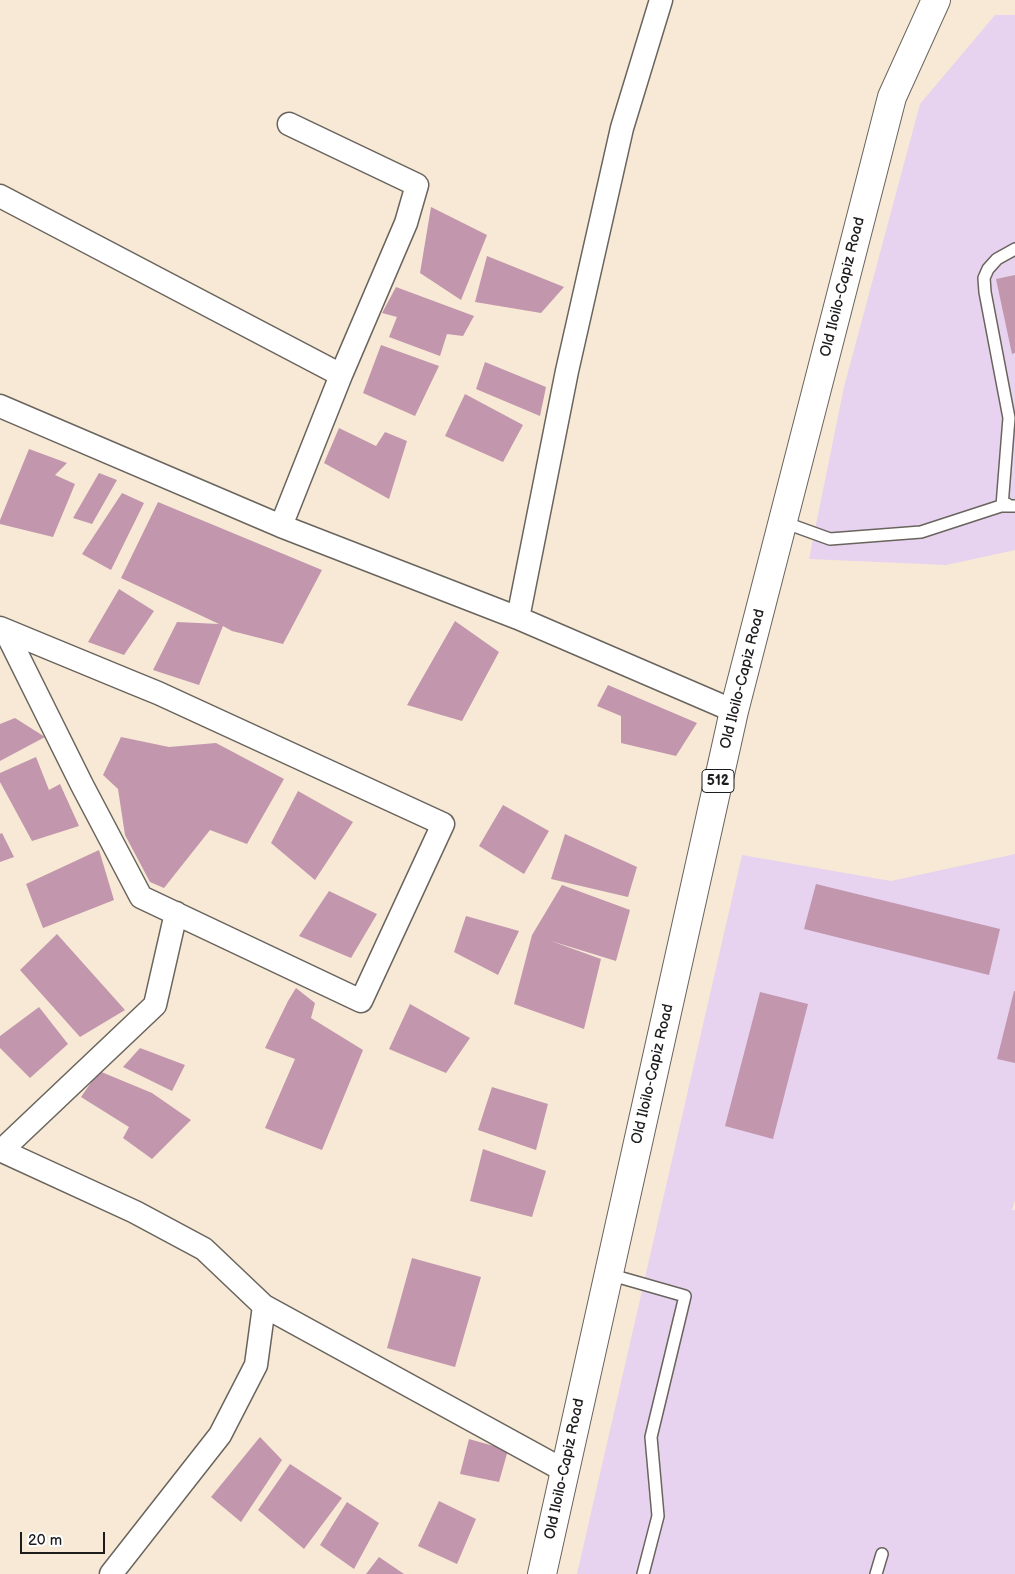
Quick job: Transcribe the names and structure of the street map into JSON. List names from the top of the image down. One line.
{"streets":{"main road":["Old Iloilo-Capiz Road","512"]},"scale_bar":"20 m"}
